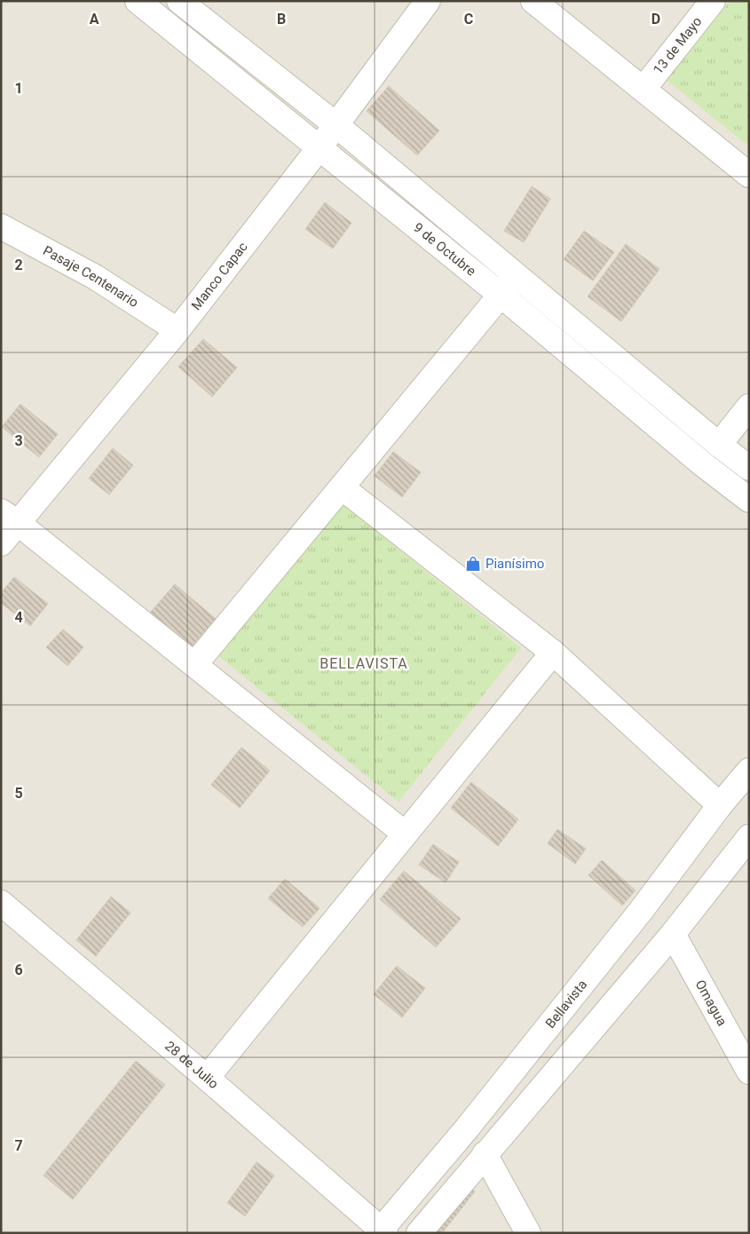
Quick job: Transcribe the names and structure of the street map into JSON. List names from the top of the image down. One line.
{"streets":{"street":["13 de Mayo","9 de Octubre","Manco Capac","Pasaje Centenario","Omagua","Bellavista","28 de Julio"]},"crossings":[["9 de Octubre","Manco Capac"],["Manco Capac","Pasaje Centenario"],["Bellavista","28 de Julio"]],"districts":["BELLAVISTA"],"places":{"shop":["Pianísimo"]},"grid":{"columns":["A","B","C","D"],"rows":["1","2","3","4","5","6","7"]}}
